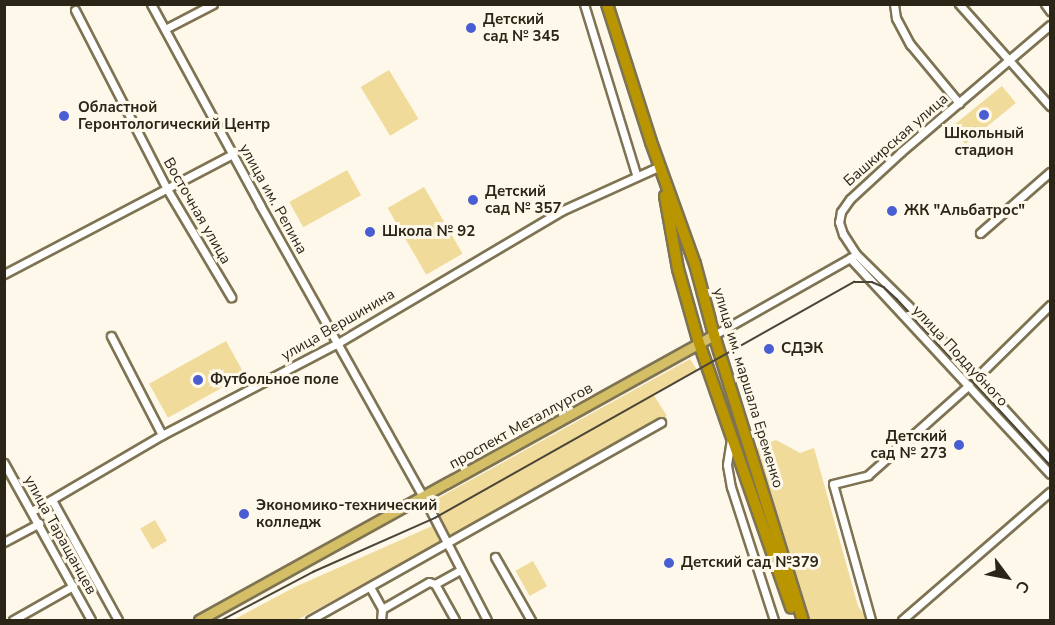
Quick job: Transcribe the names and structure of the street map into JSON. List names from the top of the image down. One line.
{"streets":{"highway":["улица им. маршала Еременко"],"main road":["проспект Металлургов"],"street":["Башкирская улица","улица им. Репина","Восточная улица","улица Вершинина","улица Поддубного","улица Таращанцев"]},"crossings":[["Башкирская улица","улица Поддубного"],["Башкирская улица","проспект Металлургов"],["улица им. Репина","улица Вершинина"],["улица им. Репина","проспект Металлургов"],["улица Вершинина","улица им. маршала Еременко"],["улица Вершинина","улица Таращанцев"],["улица Поддубного","проспект Металлургов"],["улица им. маршала Еременко","проспект Металлургов"]],"places":["Детский сад № 345","Школьный стадион","Областной Геронтологический Центр","Детский сад № 357","ЖК \"Альбатрос\"","Школа № 92","СДЭК","Футбольное поле","Детский сад № 273","Экономико-технический колледж","Детский сад №379"],"north":"bottom right"}
